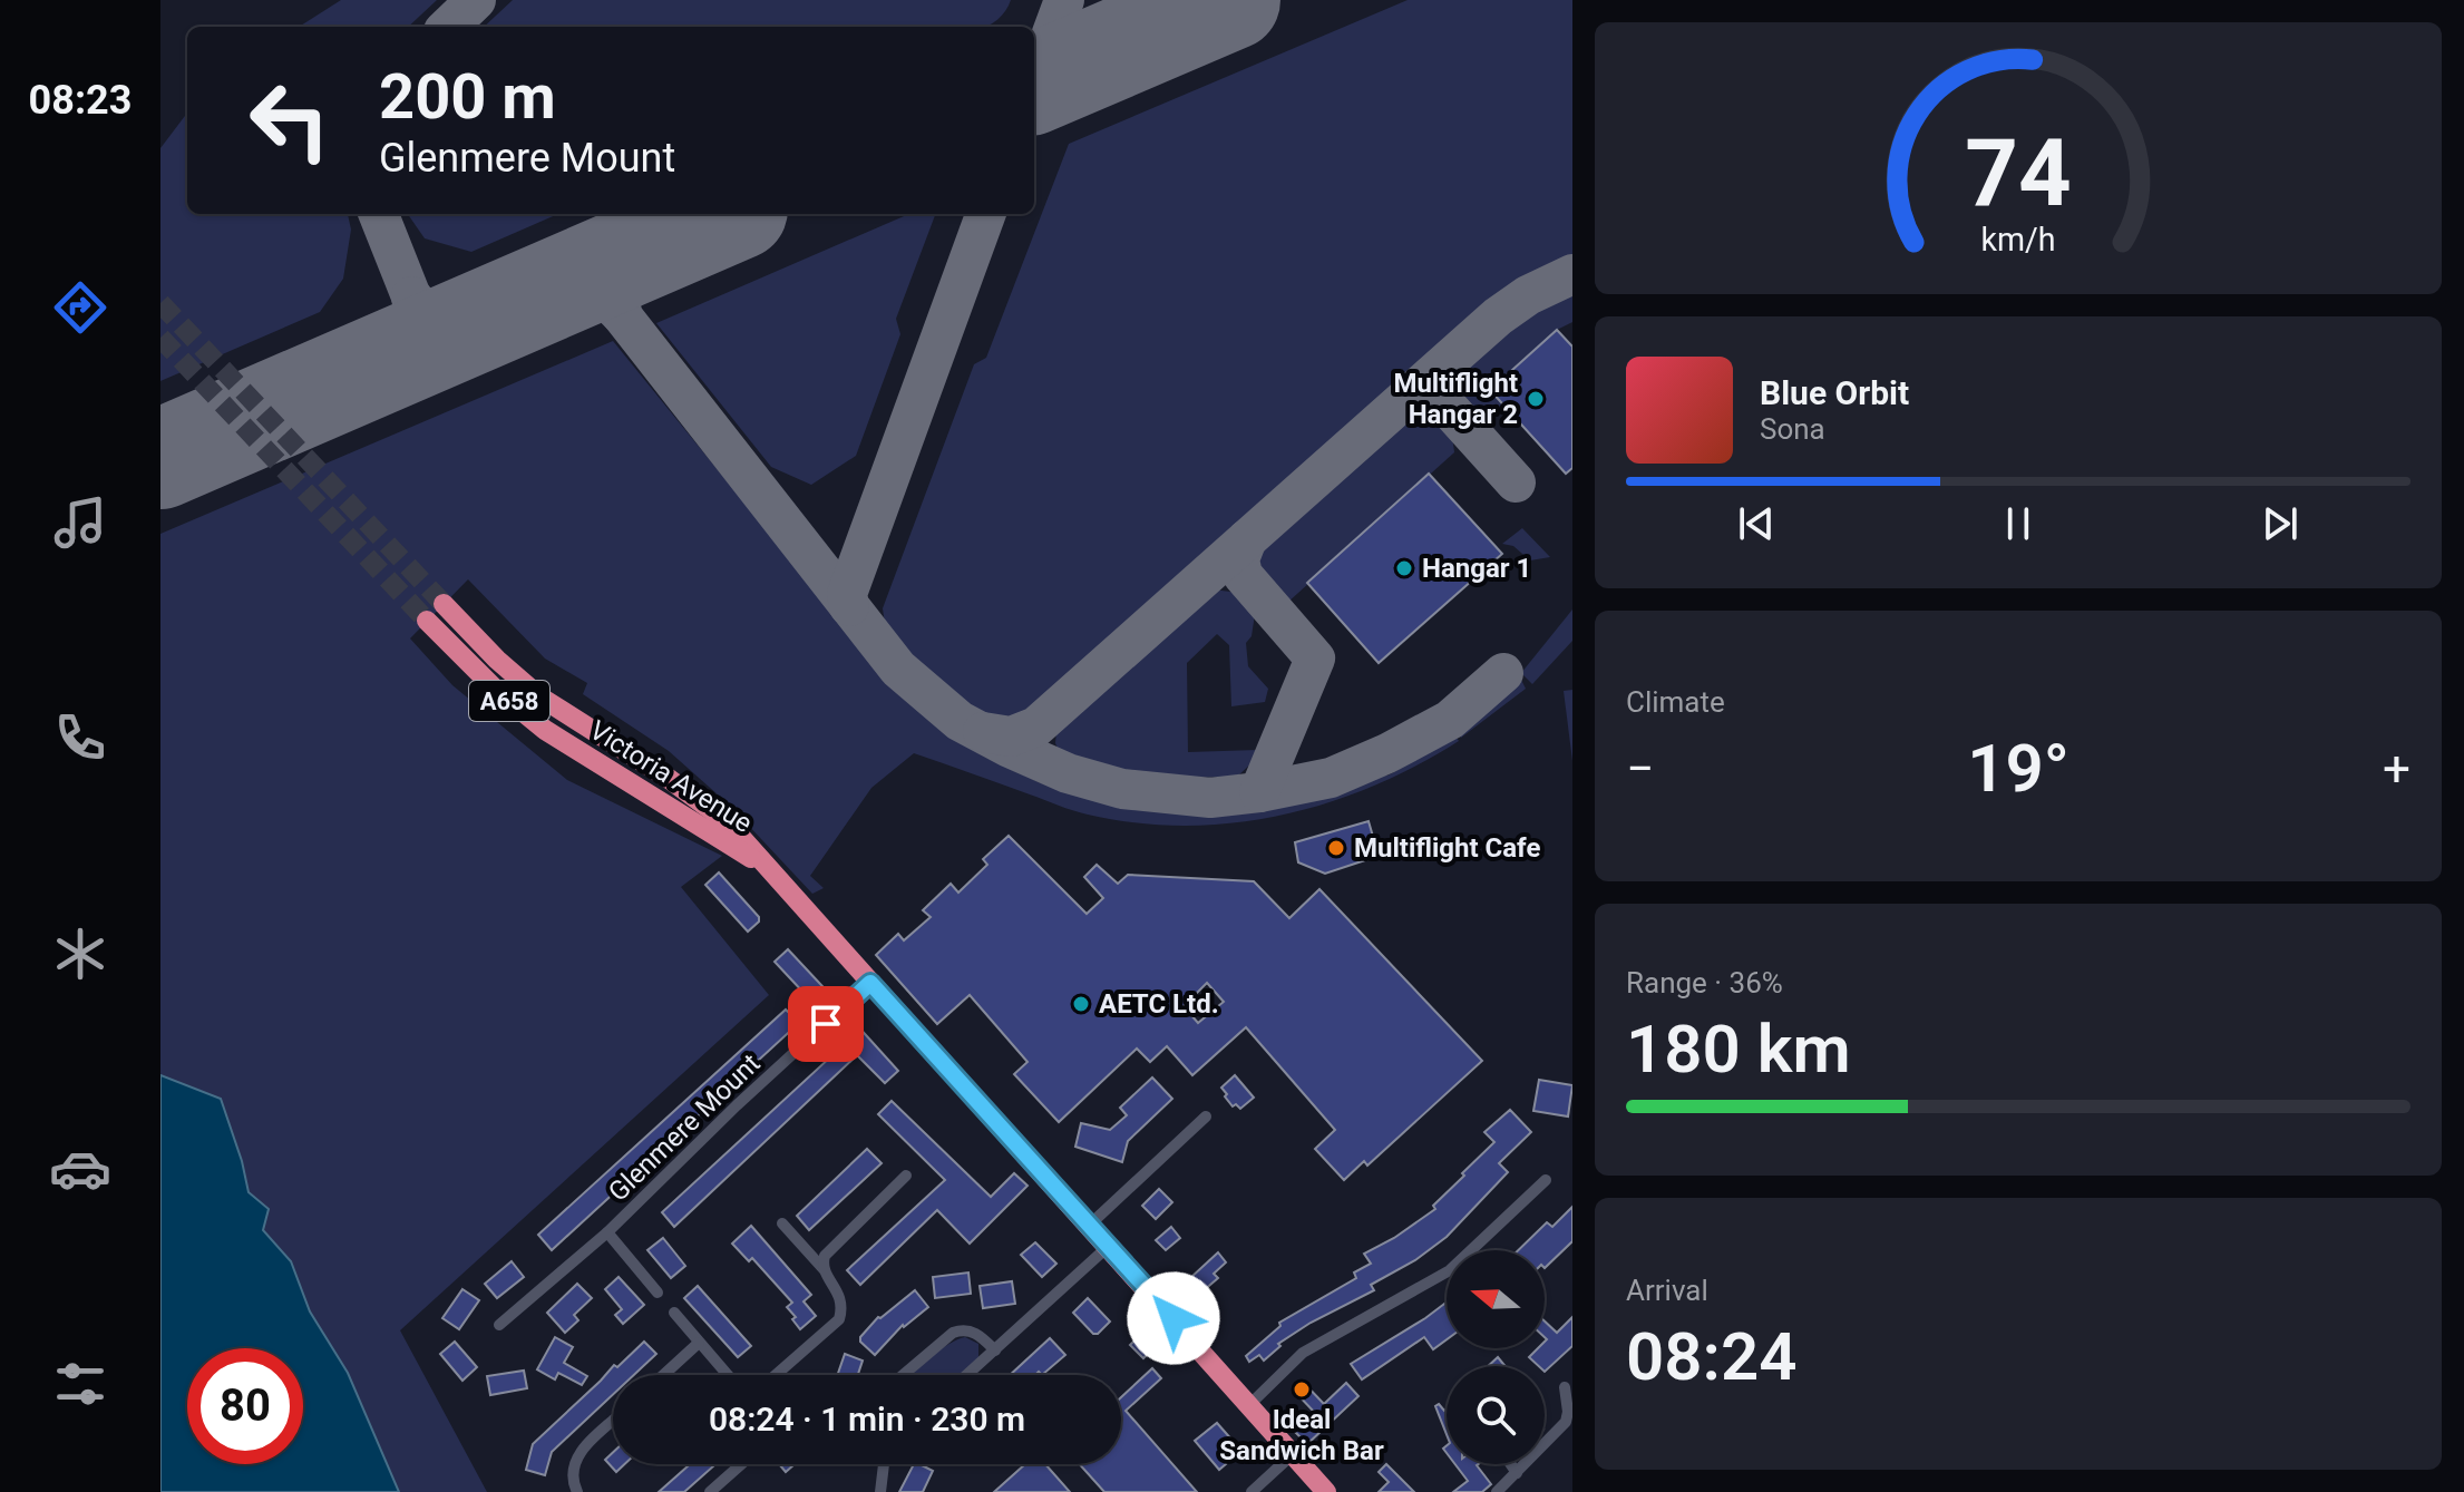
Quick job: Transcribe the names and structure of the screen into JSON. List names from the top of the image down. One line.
{"streets":{"highway":["A658","Victoria Avenue"],"street":["Glenmere Mount"]},"crossings":[["Victoria Avenue","Glenmere Mount"]],"places":["Multiflight Hangar 2","Hangar 1","Multiflight Cafe","AETC Ltd.","Ideal Sandwich Bar"],"north":"left","page":{"tabs":"08:23","turn":["200 m","Glenmere Mount"],"song":["Blue Orbit","Sona"],"tile":["Climate",["Range · 36%","180 km"],["Arrival","08:24"]],"heat":["−","19°","+"],"limit":"80","trip":"08:24 · 1 min · 230 m","gauge":["74","km/h"]}}
